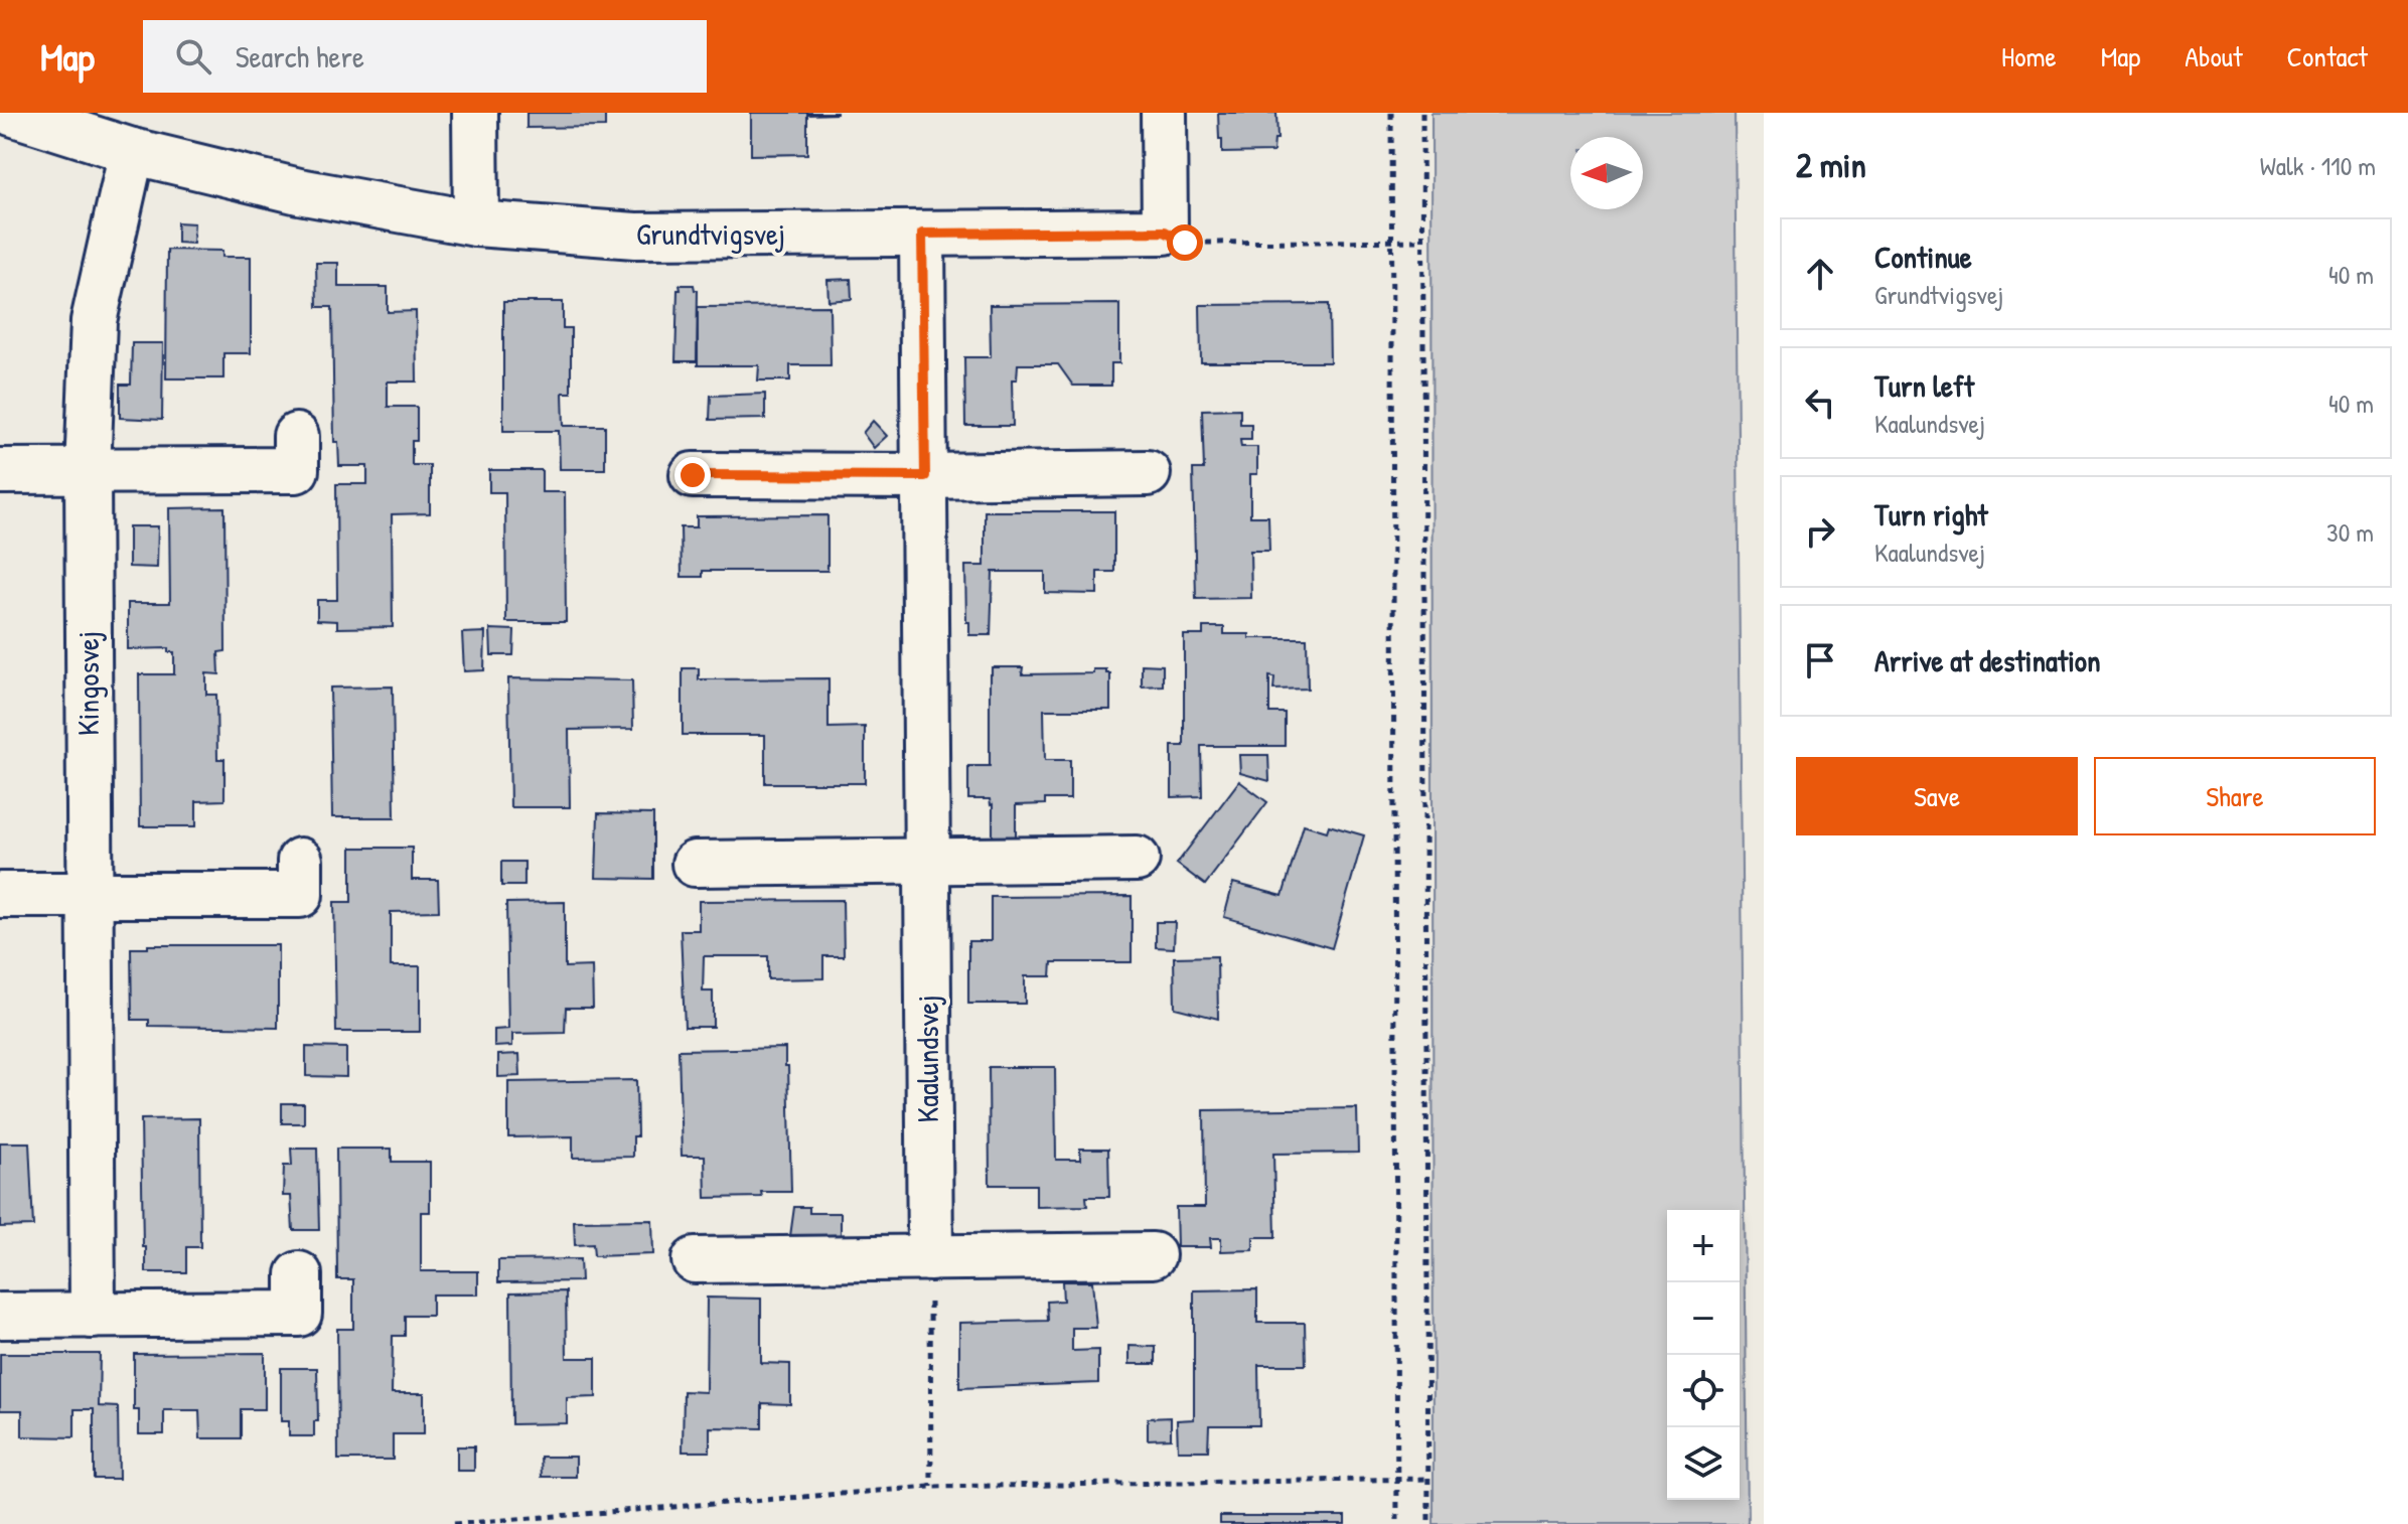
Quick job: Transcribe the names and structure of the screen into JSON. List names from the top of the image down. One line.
{"streets":{"street":["Grundtvigsvej","Kingosvej","Kaalundsvej"]},"crossings":[["Grundtvigsvej","Kingosvej"],["Grundtvigsvej","Kaalundsvej"]],"north":"left","page":{"header":"Map","search":"Search here","nav":["Home","Map","About","Contact"],"heading":["2 min","Walk · 110 m"],"list":[["Continue","Grundtvigsvej","40 m"],["Turn left","Kaalundsvej","40 m"],["Turn right","Kaalundsvej","30 m"],"Arrive at destination"],"buttons":["Save","Share"],"map_buttons":["+","−"]}}
